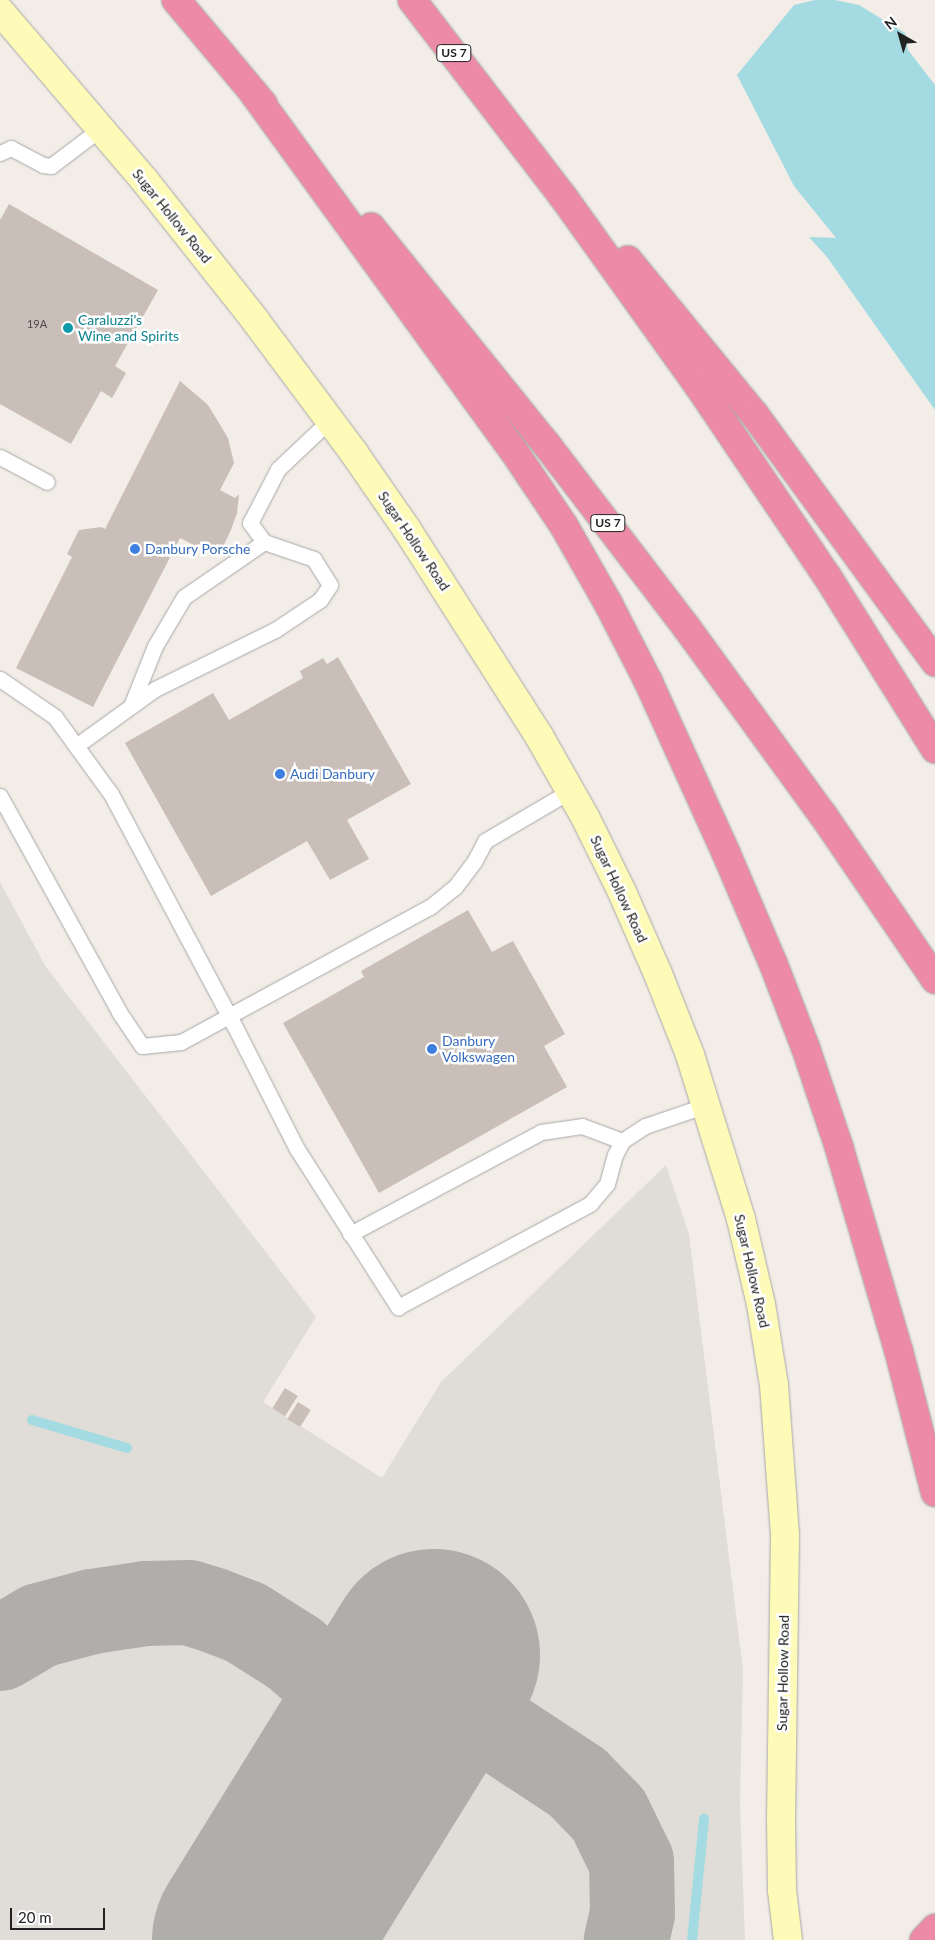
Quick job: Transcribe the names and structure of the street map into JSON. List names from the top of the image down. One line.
{"streets":{"highway":["US 7"],"street":["Sugar Hollow Road"]},"places":["Caraluzzi's Wine and Spirits","Danbury Porsche","Audi Danbury","Danbury Volkswagen"],"house_numbers":["19A"],"scale_bar":"20 m","north":"top left"}
